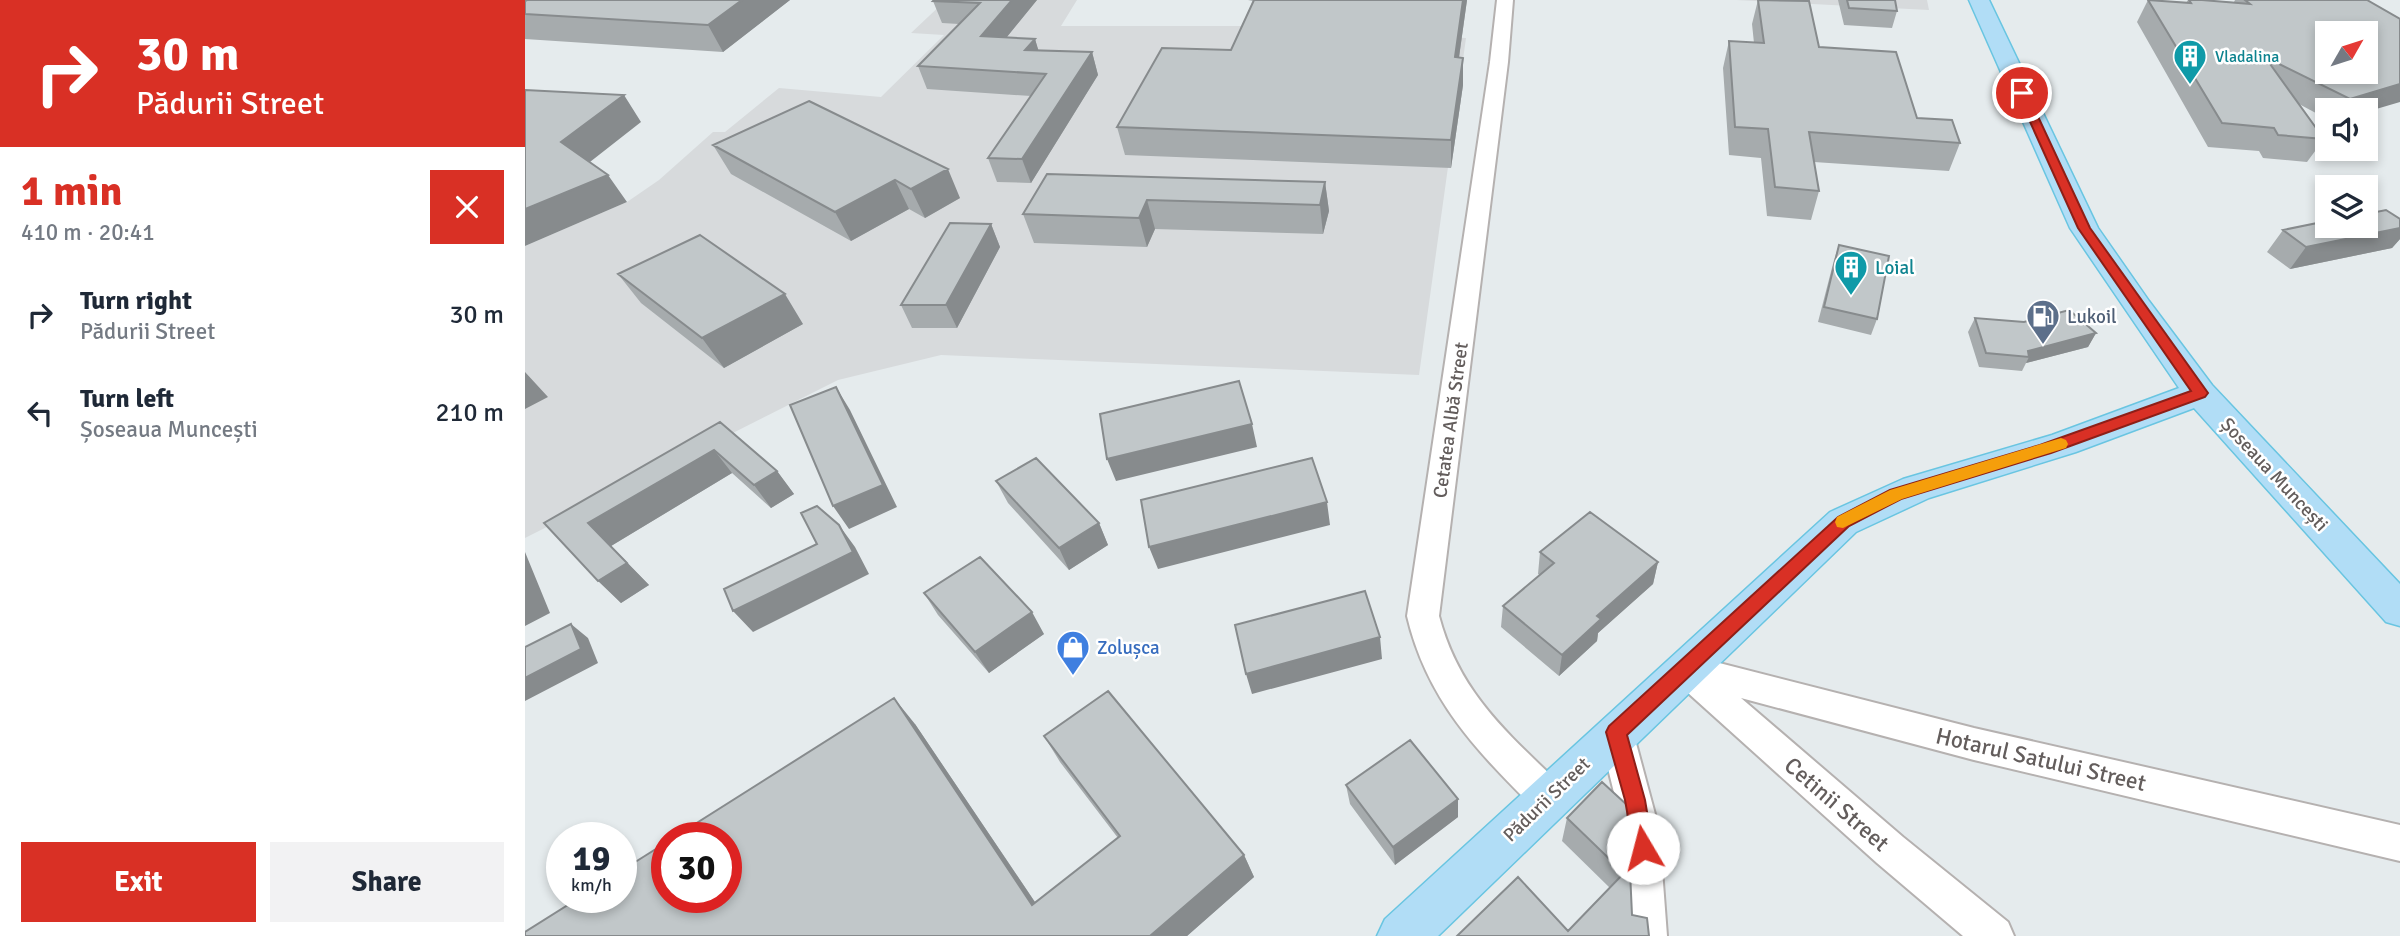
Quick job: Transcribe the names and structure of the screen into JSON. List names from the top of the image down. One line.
{"streets":{"main road":["Șoseaua Muncești","Pădurii Street"],"street":["Cetatea Albă Street","Hotarul Satului Street","Cetinii Street"]},"crossings":[["Cetatea Albă Street","Pădurii Street"],["Șoseaua Muncești","Pădurii Street"],["Hotarul Satului Street","Pădurii Street"],["Hotarul Satului Street","Cetinii Street"],["Pădurii Street","Cetinii Street"]],"places":{"building":["Vladalina","Loial"],"fuel station":["Lukoil"],"shop":["Zolușca"]},"north":"top right","page":{"turn":["30 m","Pădurii Street"],"heading":["1 min","410 m · 20:41"],"list":[{"name":"Turn right","note":"Pădurii Street","value":"30 m"},{"name":"Turn left","note":"Șoseaua Muncești","value":"210 m"}],"speed":"19 km/h","limit":"30","buttons":["Exit","Share"]}}
